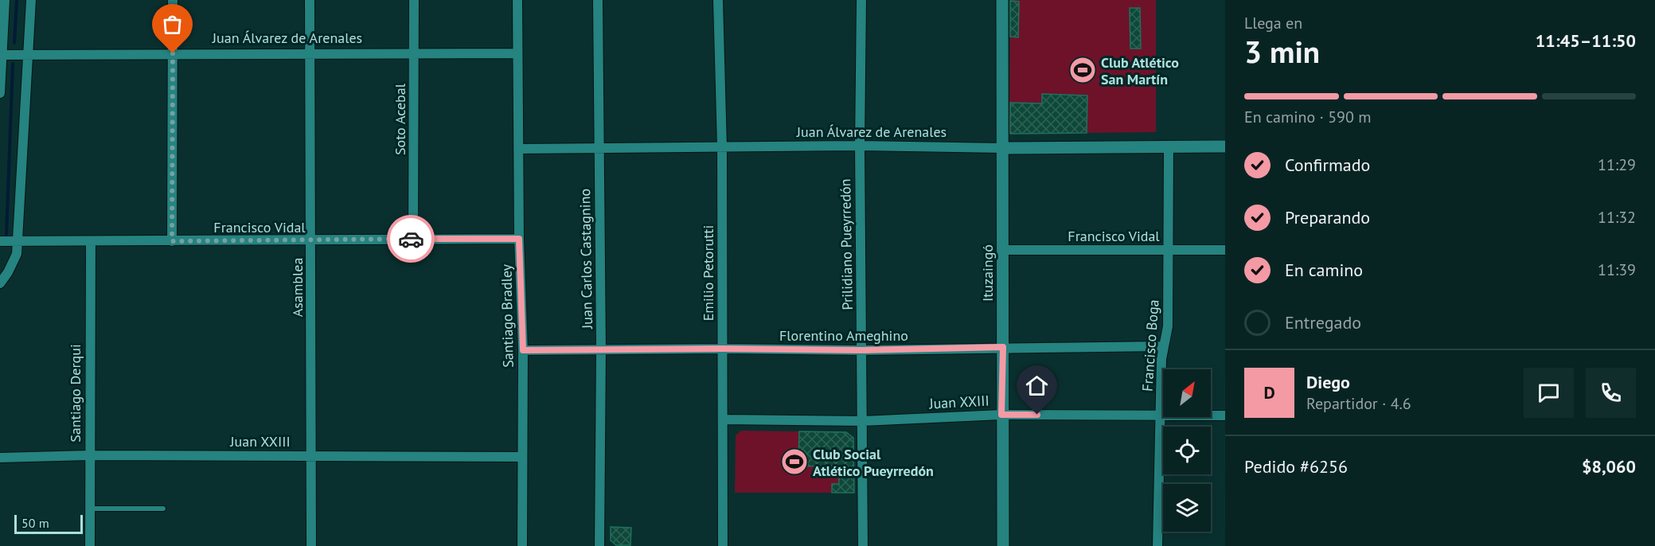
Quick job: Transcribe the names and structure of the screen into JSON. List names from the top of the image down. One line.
{"streets":{"street":["Juan Álvarez de Arenales","Soto Acebal","Francisco Vidal","Prilidiano Pueyrredón","Juan Carlos Castagnino","Emilio Petorutti","Ituzaingó","Asamblea","Santiago Bradley","Florentino Ameghino","Francisco Boga","Santiago Derqui","Juan XXIII"]},"crossings":[["Juan Álvarez de Arenales","Soto Acebal"],["Juan Álvarez de Arenales","Prilidiano Pueyrredón"],["Juan Álvarez de Arenales","Juan Carlos Castagnino"],["Juan Álvarez de Arenales","Emilio Petorutti"],["Juan Álvarez de Arenales","Ituzaingó"],["Juan Álvarez de Arenales","Asamblea"],["Juan Álvarez de Arenales","Santiago Bradley"],["Juan Álvarez de Arenales","Francisco Boga"],["Soto Acebal","Francisco Vidal"],["Francisco Vidal","Ituzaingó"],["Francisco Vidal","Asamblea"],["Francisco Vidal","Santiago Bradley"],["Francisco Vidal","Francisco Boga"],["Francisco Vidal","Santiago Derqui"],["Prilidiano Pueyrredón","Florentino Ameghino"],["Prilidiano Pueyrredón","Juan XXIII"],["Juan Carlos Castagnino","Florentino Ameghino"],["Emilio Petorutti","Florentino Ameghino"],["Emilio Petorutti","Juan XXIII"],["Ituzaingó","Florentino Ameghino"],["Ituzaingó","Juan XXIII"],["Asamblea","Juan XXIII"],["Santiago Bradley","Florentino Ameghino"],["Santiago Bradley","Juan XXIII"],["Florentino Ameghino","Francisco Boga"],["Francisco Boga","Juan XXIII"],["Santiago Derqui","Juan XXIII"]],"places":{"sports":["Club Atlético San Martín","Club Social Atlético Pueyrredón"]},"scale_bar":"50 m","north":"top right","page":{"heading":["3 min","Llega en","11:45–11:50"],"panel":["Diego","Repartidor · 4.6","Pedido #6256","$8,060"],"bar":"En camino · 590 m","list":[["Confirmado","11:29"],["Preparando","11:32"],["En camino","11:39"],"Entregado"],"round":"D","scale":"50 m"}}
